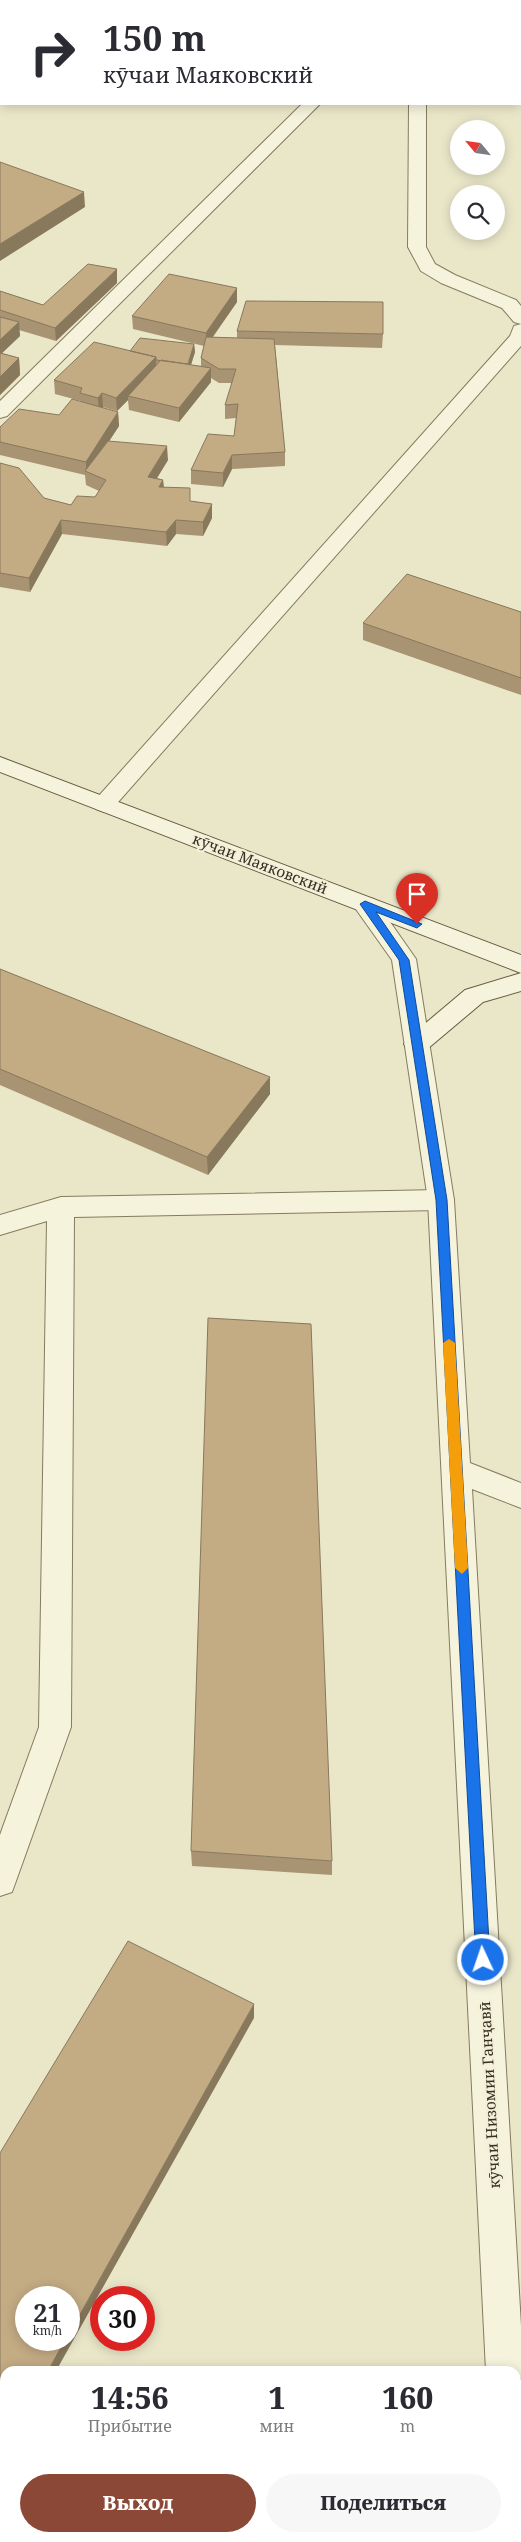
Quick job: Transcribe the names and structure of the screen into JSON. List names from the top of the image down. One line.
{"streets":{"street":["кӯчаи Маяковский","кӯчаи Низомии Ганҷавӣ"]},"crossings":[["кӯчаи Маяковский","кӯчаи Низомии Ганҷавӣ"]],"north":"top left","page":{"turn":["150 m","кӯчаи Маяковский"],"speed":"21 km/h","limit":"30","eta":["14:56","Прибытие","1","мин","160","m"],"buttons":["Выход","Поделиться"]}}
